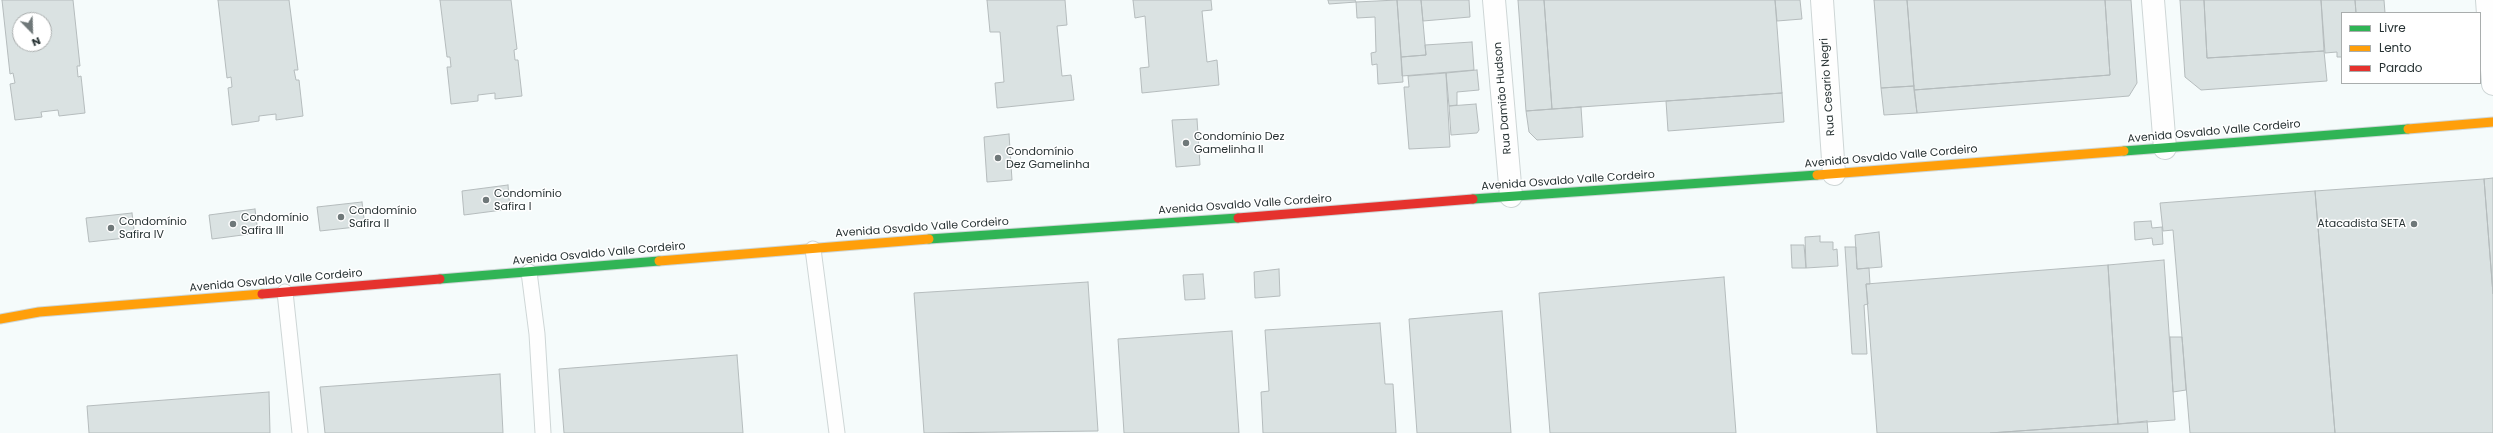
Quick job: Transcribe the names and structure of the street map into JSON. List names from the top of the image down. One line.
{"streets":{"street":["Rua Cesario Negri","Rua Damião Hudson","Avenida Osvaldo Valle Cordeiro"]},"crossings":[["Rua Cesario Negri","Avenida Osvaldo Valle Cordeiro"],["Rua Damião Hudson","Avenida Osvaldo Valle Cordeiro"]],"places":["Condomínio Dez Gamelinha II","Condomínio Dez Gamelinha","Condomínio Safira I","Condomínio Safira II","Condomínio Safira III","Atacadista SETA","Condomínio Safira IV"],"legend":["Livre","Lento","Parado"],"north":"bottom right"}
